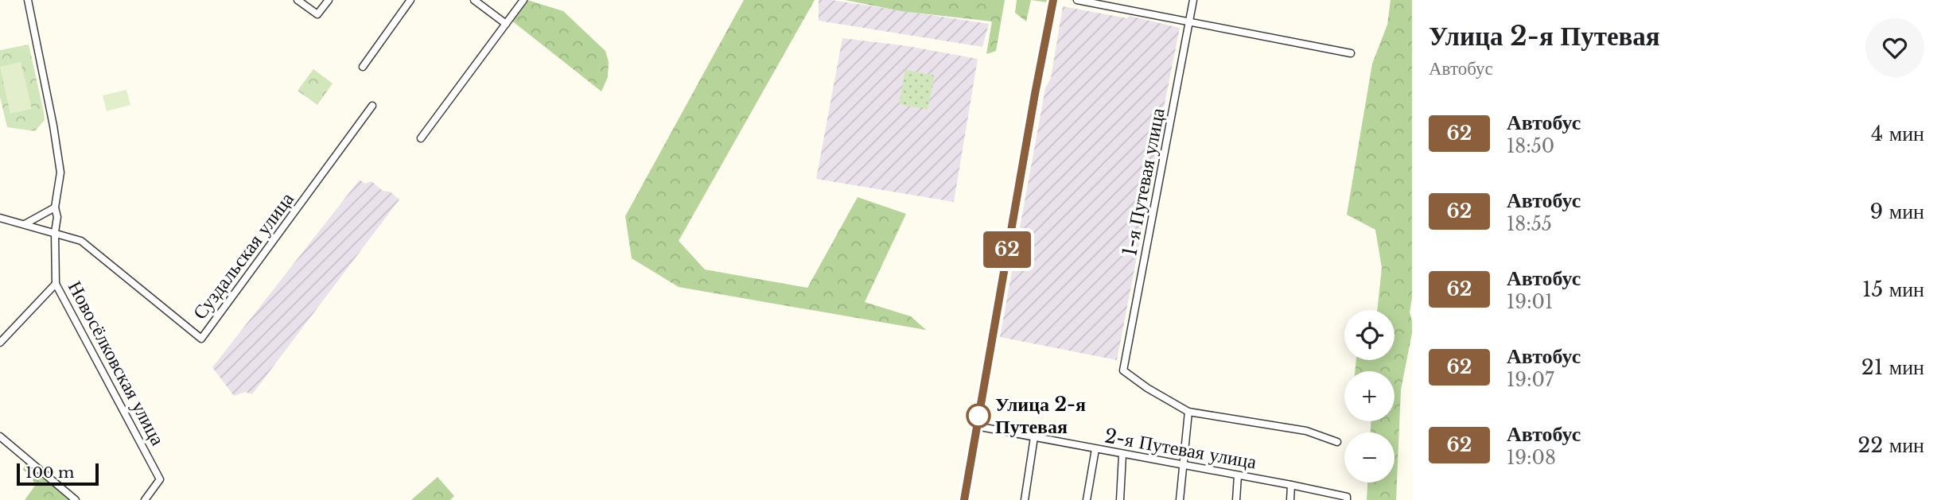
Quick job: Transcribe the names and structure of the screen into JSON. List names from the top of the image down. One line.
{"streets":{"street":["1-я Путевая улица","Суздальская улица","Новосёлковская улица","2-я Путевая улица"]},"crossings":[["1-я Путевая улица","2-я Путевая улица"],["Суздальская улица","Новосёлковская улица"]],"places":["Улица 2-я Путевая"],"lines":["bus line 62"],"scale_bar":"100 m","page":{"on_map":"62","heading":["Улица 2-я Путевая","Автобус"],"list":[{"mark":"62","name":"Автобус","note":"18:50","value":"4 мин"},{"mark":"62","name":"Автобус","note":"18:55","value":"9 мин"},{"mark":"62","name":"Автобус","note":"19:01","value":"15 мин"},{"mark":"62","name":"Автобус","note":"19:07","value":"21 мин"},{"mark":"62","name":"Автобус","note":"19:08","value":"22 мин"}],"map_buttons":["+","−"],"scale":"100 m"}}
